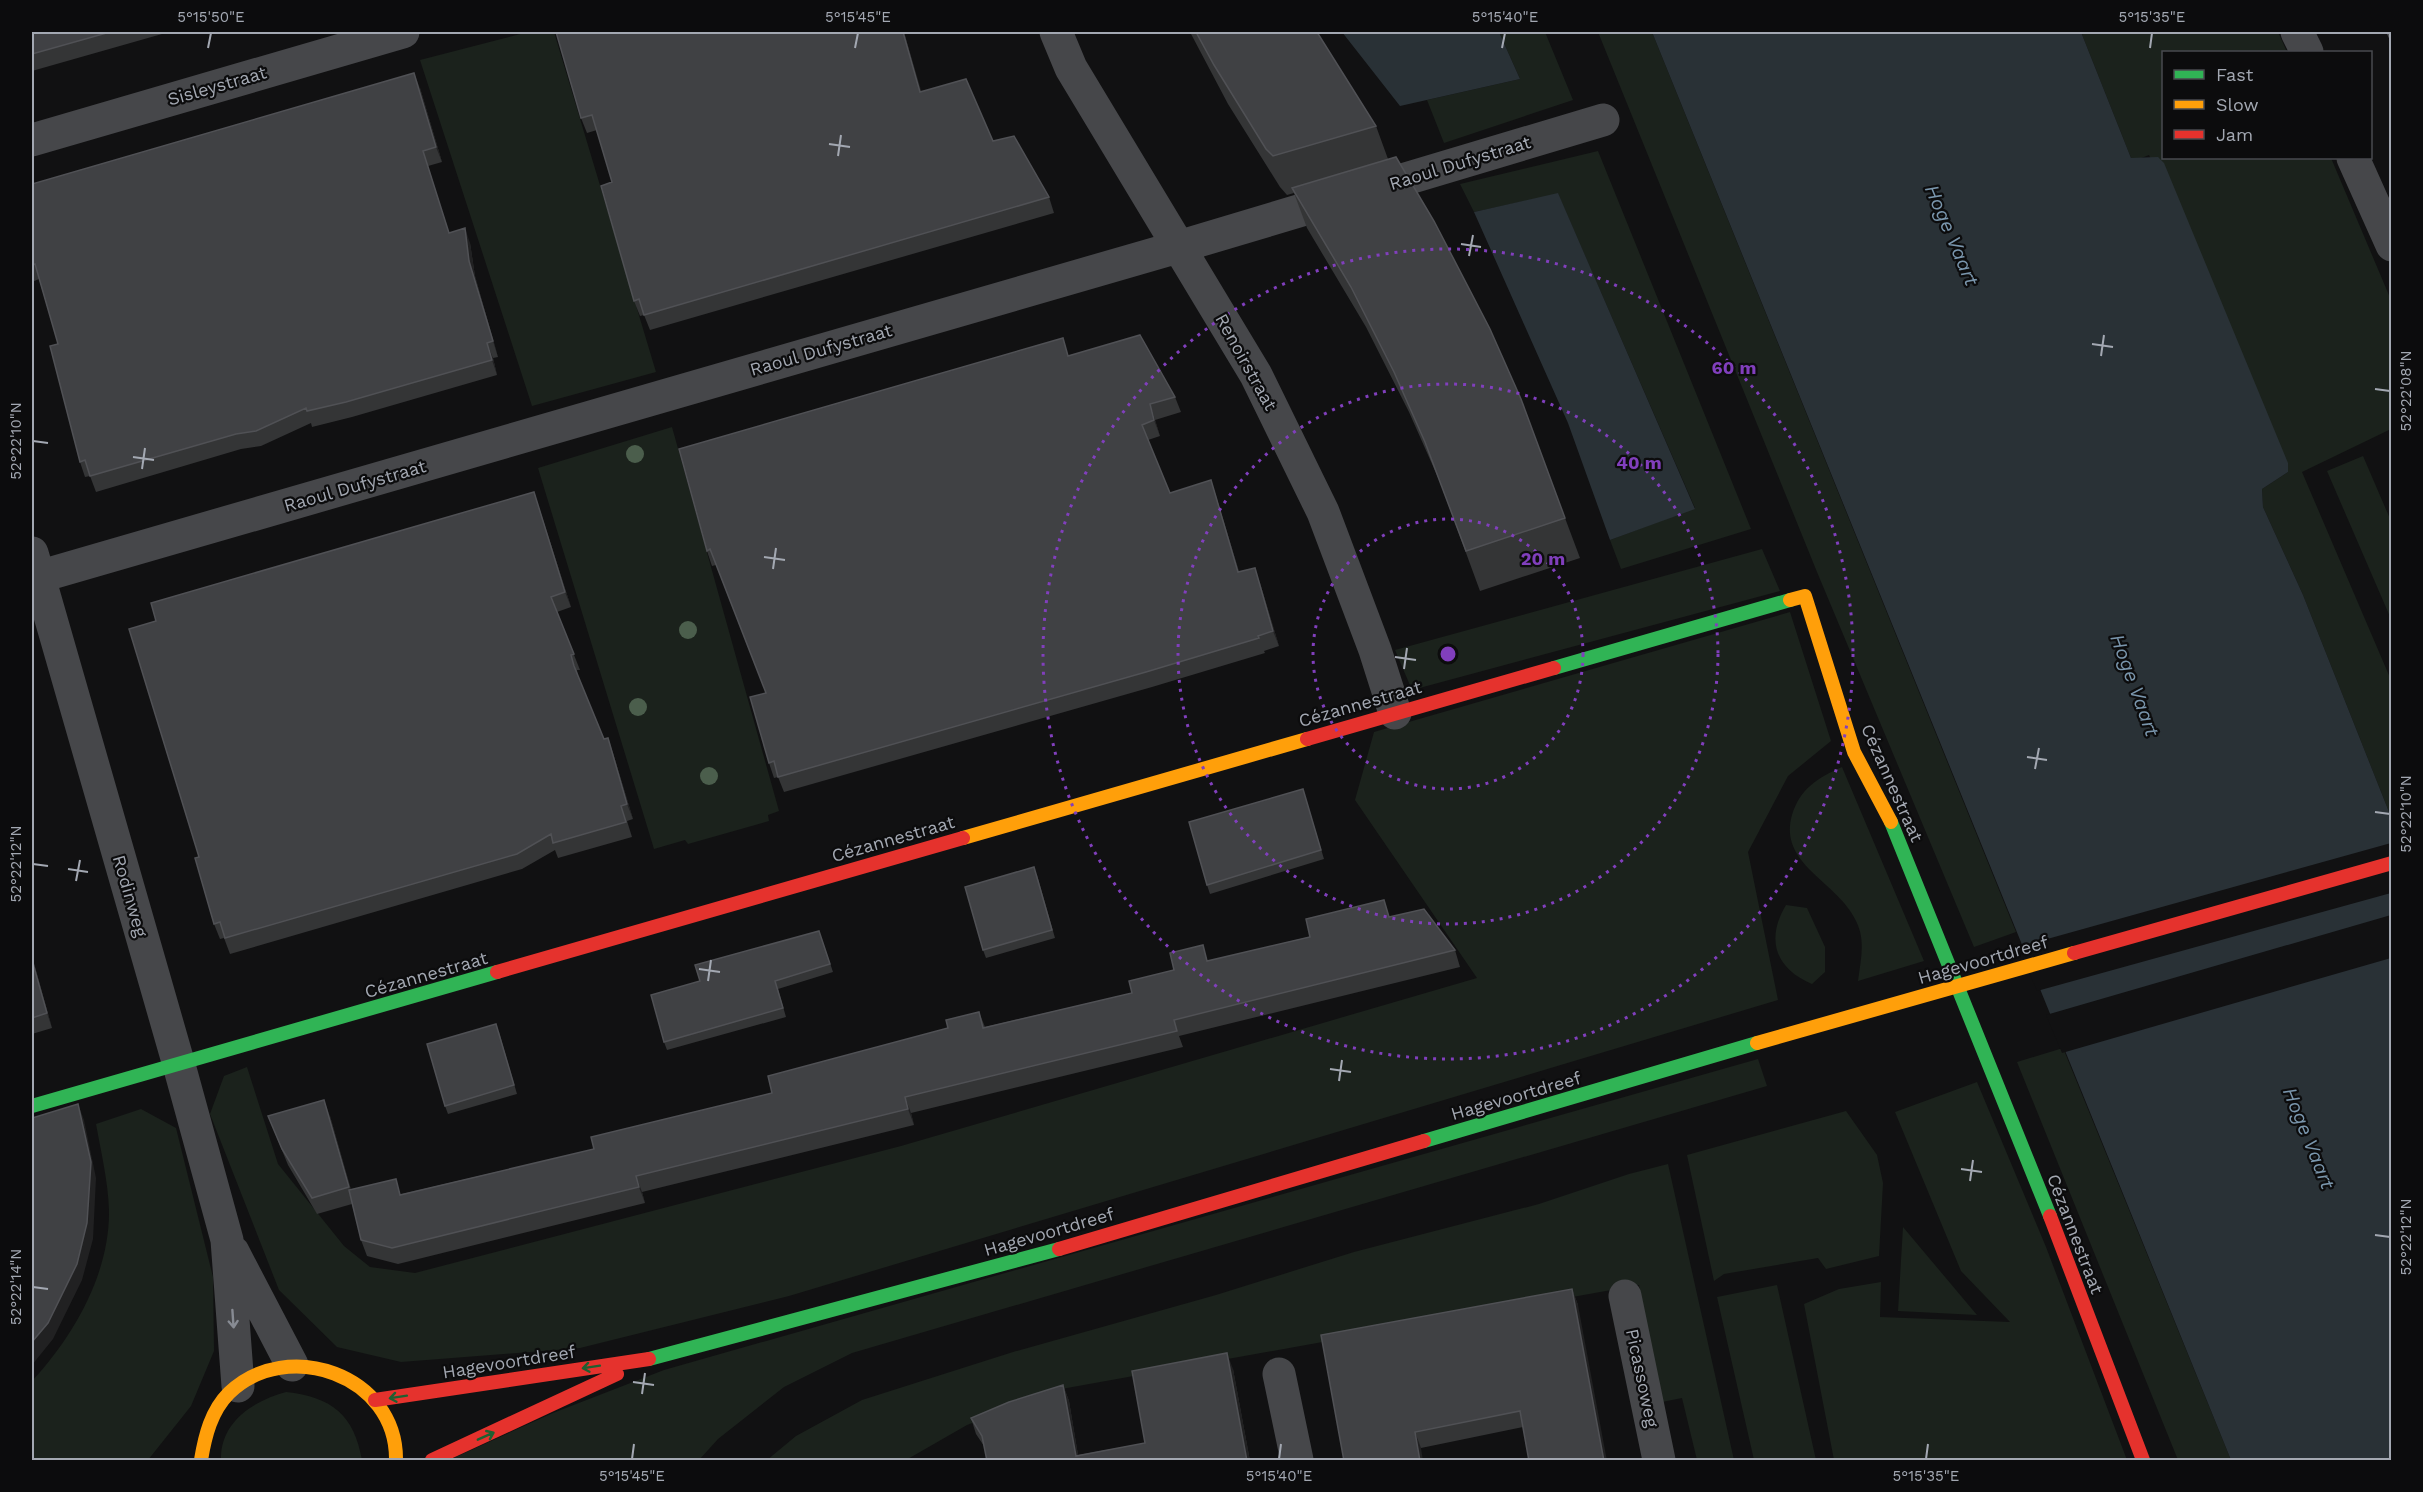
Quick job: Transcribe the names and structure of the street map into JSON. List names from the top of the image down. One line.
{"streets":{"street":["Sisleystraat","Raoul Dufystraat","Renoirstraat","Cézannestraat","Rodinweg","Hagevoortdreef","Picassoweg"]},"crossings":[["Raoul Dufystraat","Renoirstraat"],["Raoul Dufystraat","Rodinweg"],["Renoirstraat","Cézannestraat"],["Cézannestraat","Rodinweg"]],"water":["Hoge Vaart"],"legend":["Fast","Slow","Jam"],"coordinates":["5°15'50\"E","5°15'45\"E","5°15'40\"E","5°15'35\"E","52°22'08\"N","52°22'10\"N","52°22'12\"N","52°22'14\"N"],"rings":["60 m","40 m","20 m"]}
